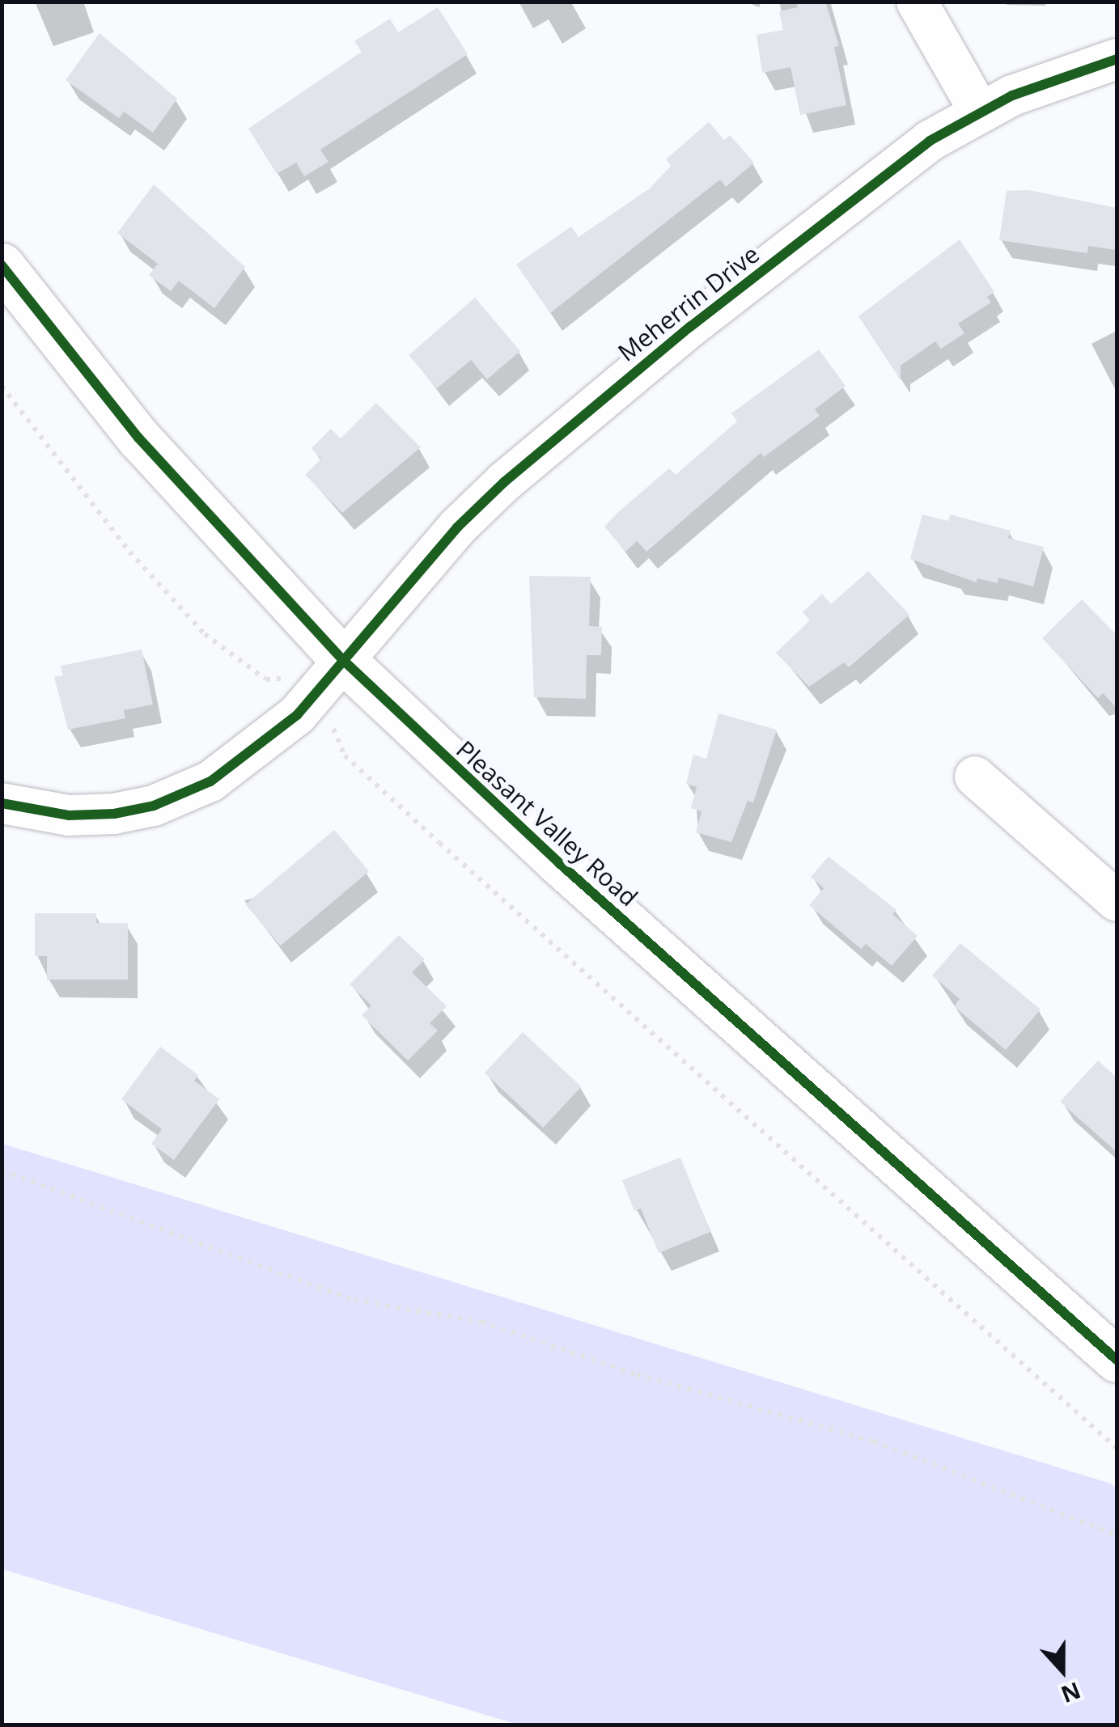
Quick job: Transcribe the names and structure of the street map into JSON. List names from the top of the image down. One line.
{"streets":{"main road":["Pleasant Valley Road"],"street":["Meherrin Drive"]},"crossings":[["Meherrin Drive","Pleasant Valley Road"]],"north":"bottom"}
